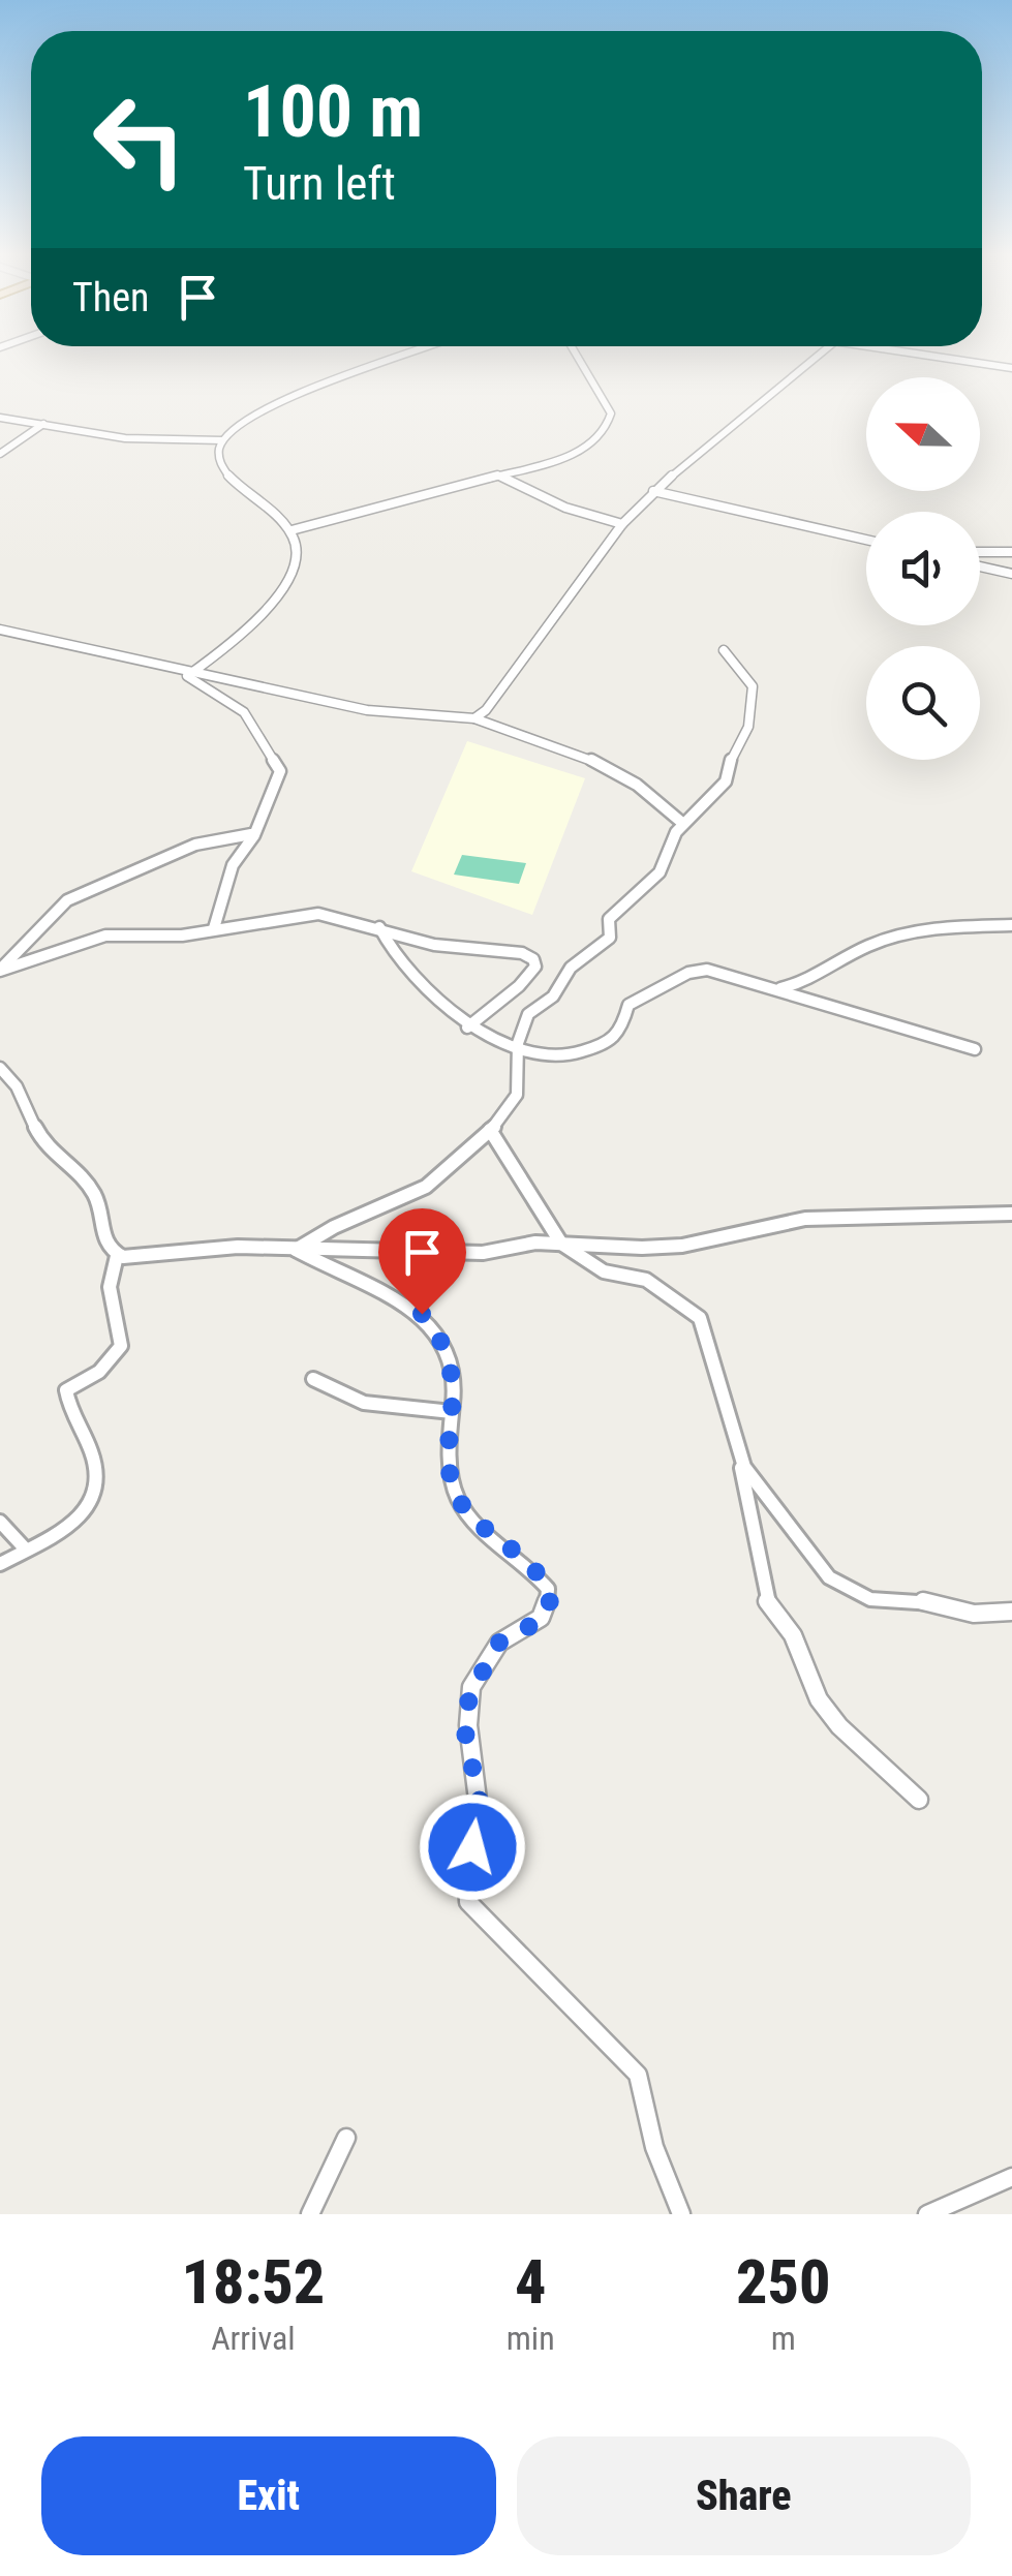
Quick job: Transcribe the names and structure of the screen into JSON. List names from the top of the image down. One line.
{"north":"left","page":{"turn":["100 m","Turn left"],"then":"Then","eta":["18:52","Arrival","4","min","250","m"],"buttons":["Exit","Share"]}}
